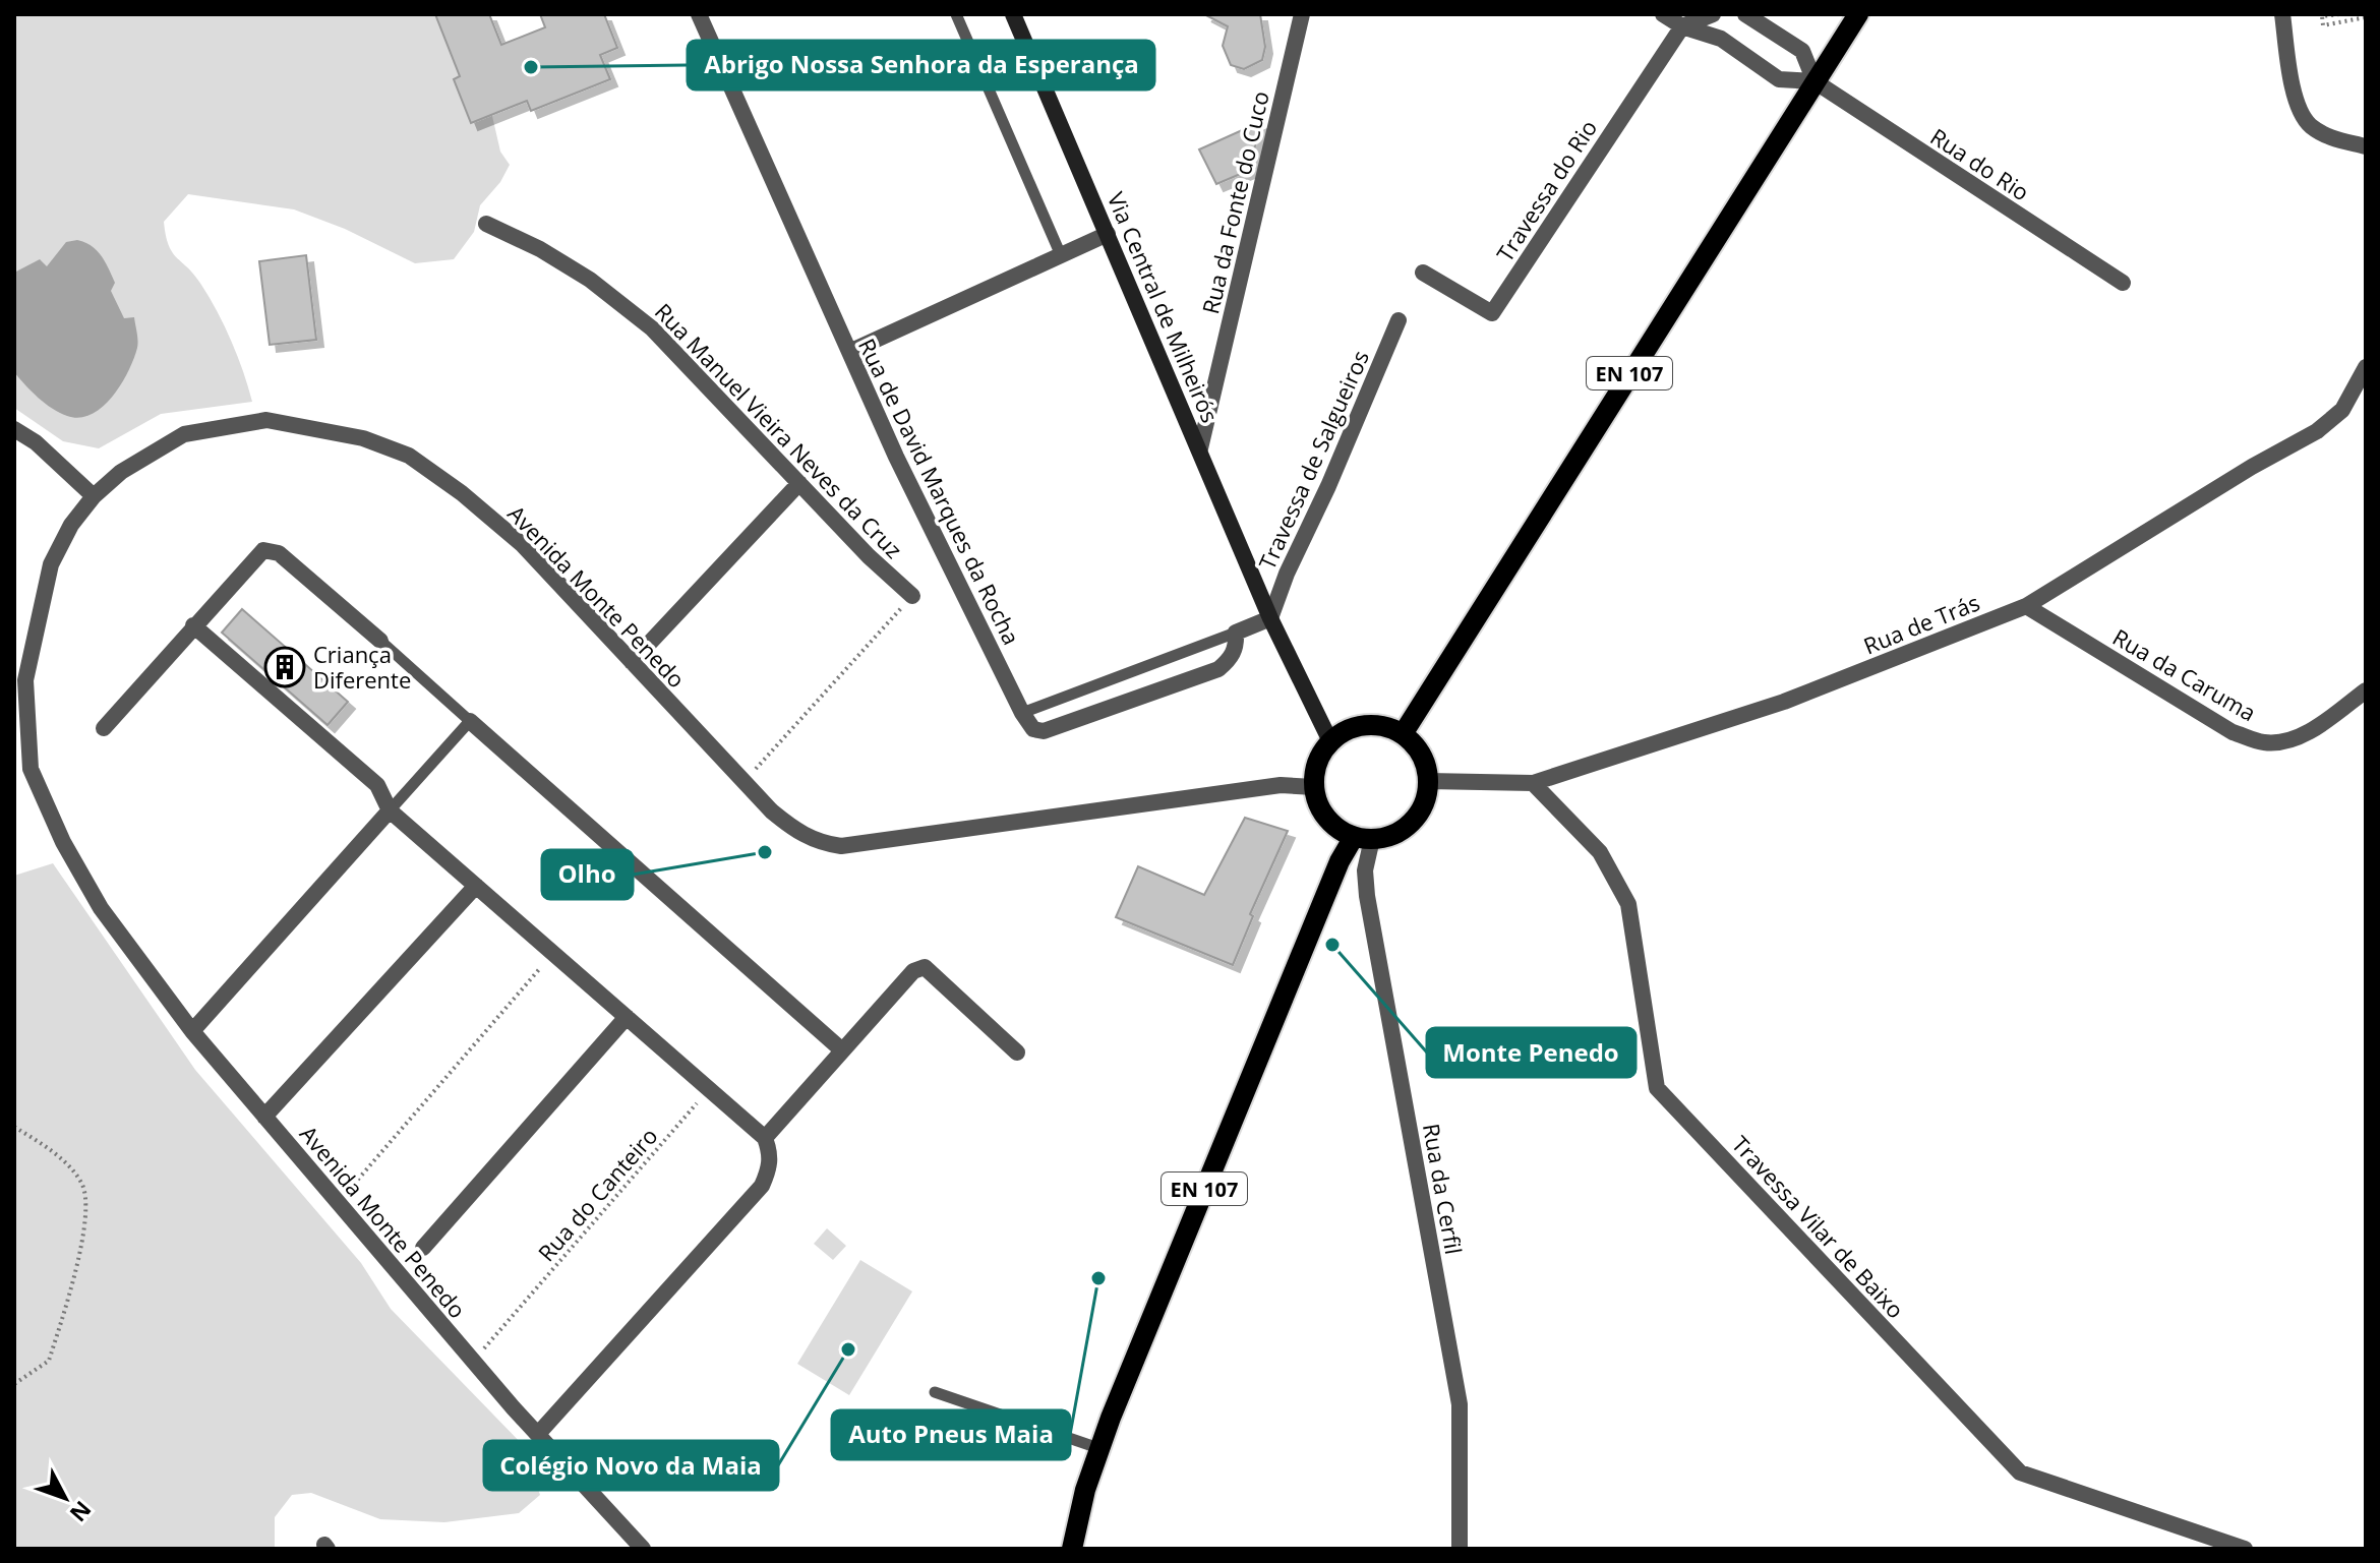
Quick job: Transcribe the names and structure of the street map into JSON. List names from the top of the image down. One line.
{"streets":{"main road":["EN 107"],"street":["Rua do Rio","Travessa do Rio","Rua da Fonte do Cuco","Via Central de Milheirós","Rua Manuel Vieira Neves da Cruz","Travessa de Salgueiros","Rua de David Marques da Rocha","Avenida Monte Penedo","Rua de Trás","Rua da Caruma","Rua da Cerfil","Travessa Vilar de Baixo"],"path":["Rua do Canteiro"]},"crossings":[["Rua do Rio","Travessa do Rio"],["Rua do Rio","EN 107"],["Rua da Fonte do Cuco","Via Central de Milheirós"],["Via Central de Milheirós","EN 107"],["Via Central de Milheirós","Travessa de Salgueiros"],["Via Central de Milheirós","Avenida Monte Penedo"],["Via Central de Milheirós","Rua de Trás"],["Via Central de Milheirós","Rua da Cerfil"],["EN 107","Avenida Monte Penedo"],["EN 107","Rua de Trás"],["EN 107","Rua da Cerfil"],["Avenida Monte Penedo","Rua de Trás"],["Avenida Monte Penedo","Rua da Cerfil"],["Avenida Monte Penedo","Rua do Canteiro"],["Rua de Trás","Rua da Caruma"],["Rua de Trás","Rua da Cerfil"],["Rua de Trás","Travessa Vilar de Baixo"]],"places":{"other":["Abrigo Nossa Senhora da Esperança","Olho","Monte Penedo","Auto Pneus Maia","Colégio Novo da Maia"],"building":["Criança Diferente"]},"north":"bottom right"}
